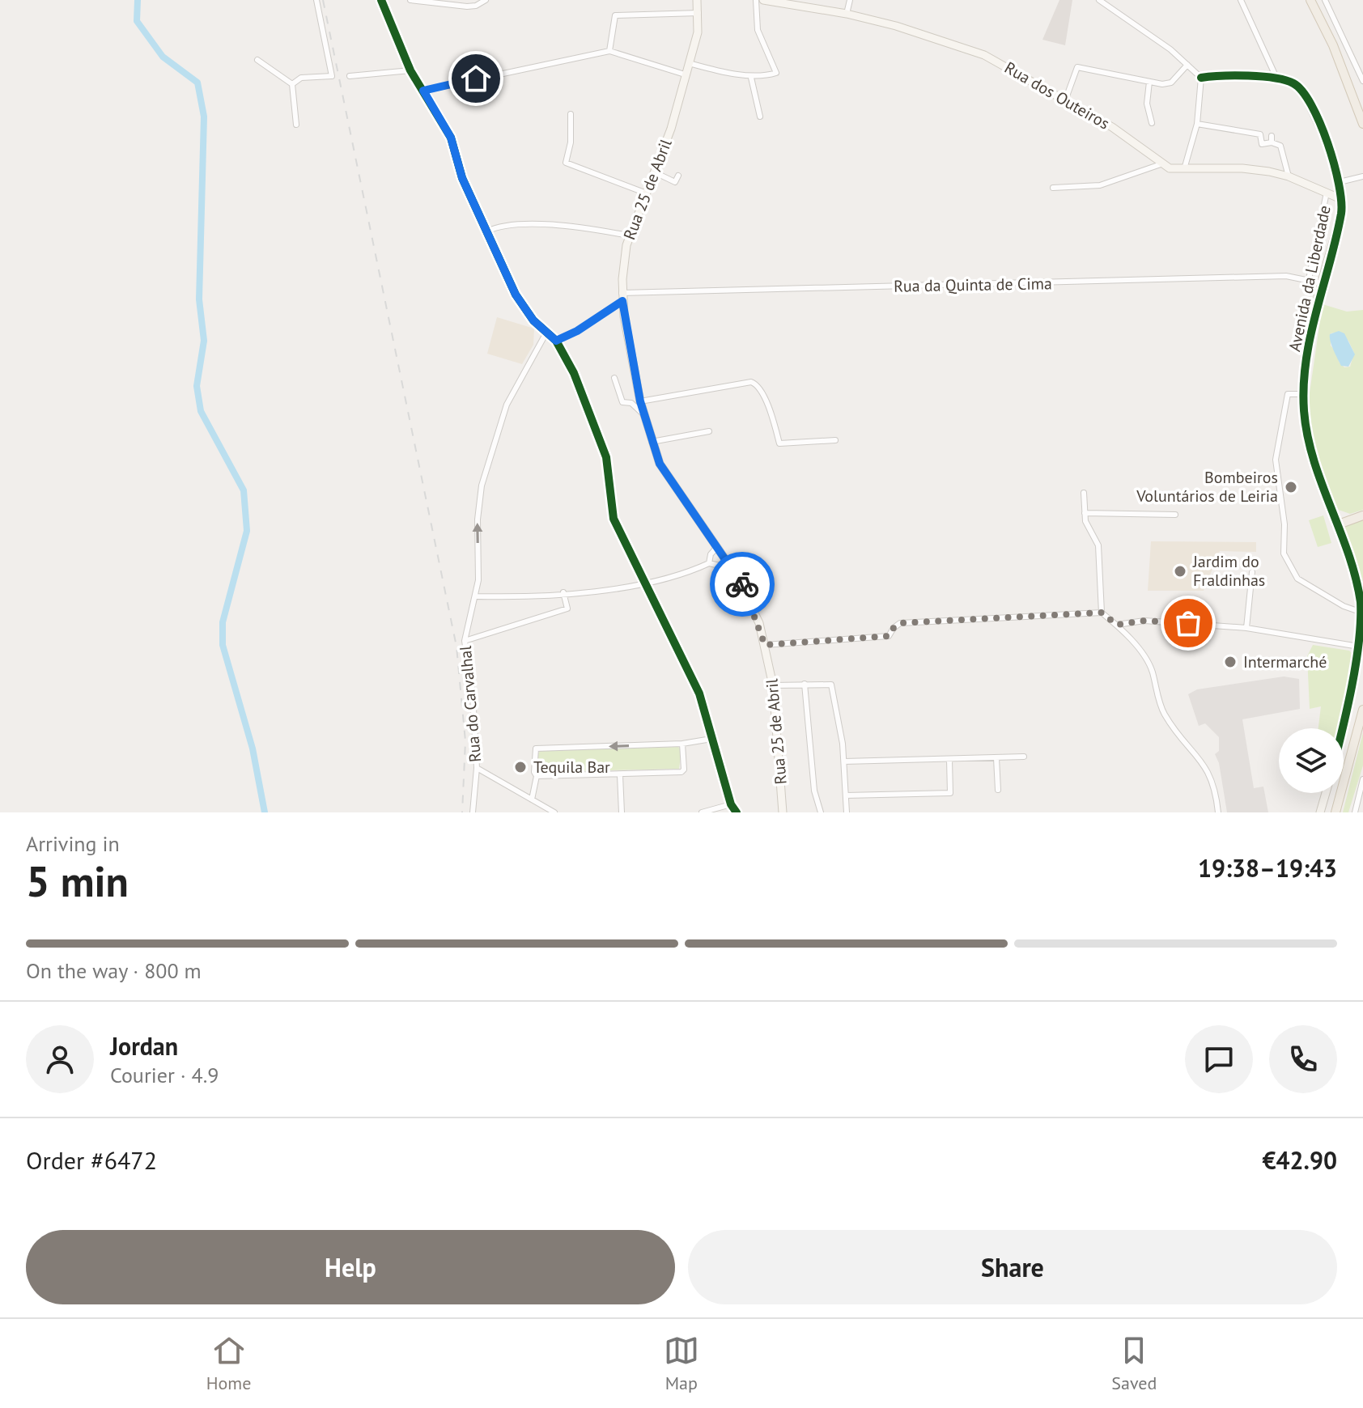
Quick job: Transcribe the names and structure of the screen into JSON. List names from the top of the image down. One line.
{"streets":{"street":["Rua dos Outeiros","Rua 25 de Abril","Avenida da Liberdade","Rua da Quinta de Cima","Rua do Carvalhal"]},"crossings":[["Rua dos Outeiros","Avenida da Liberdade"],["Rua 25 de Abril","Rua da Quinta de Cima"],["Avenida da Liberdade","Rua da Quinta de Cima"]],"one_way":["Rua do Carvalhal"],"places":["Bombeiros Voluntários de Leiria","Jardim do Fraldinhas","Intermarché","Tequila Bar"],"page":{"heading":["5 min","Arriving in","19:38–19:43"],"panel":["Jordan","Courier · 4.9","Order #6472","€42.90"],"bar":"On the way · 800 m","buttons":["Help","Share"],"tabs":["Home","Map","Saved"]}}
